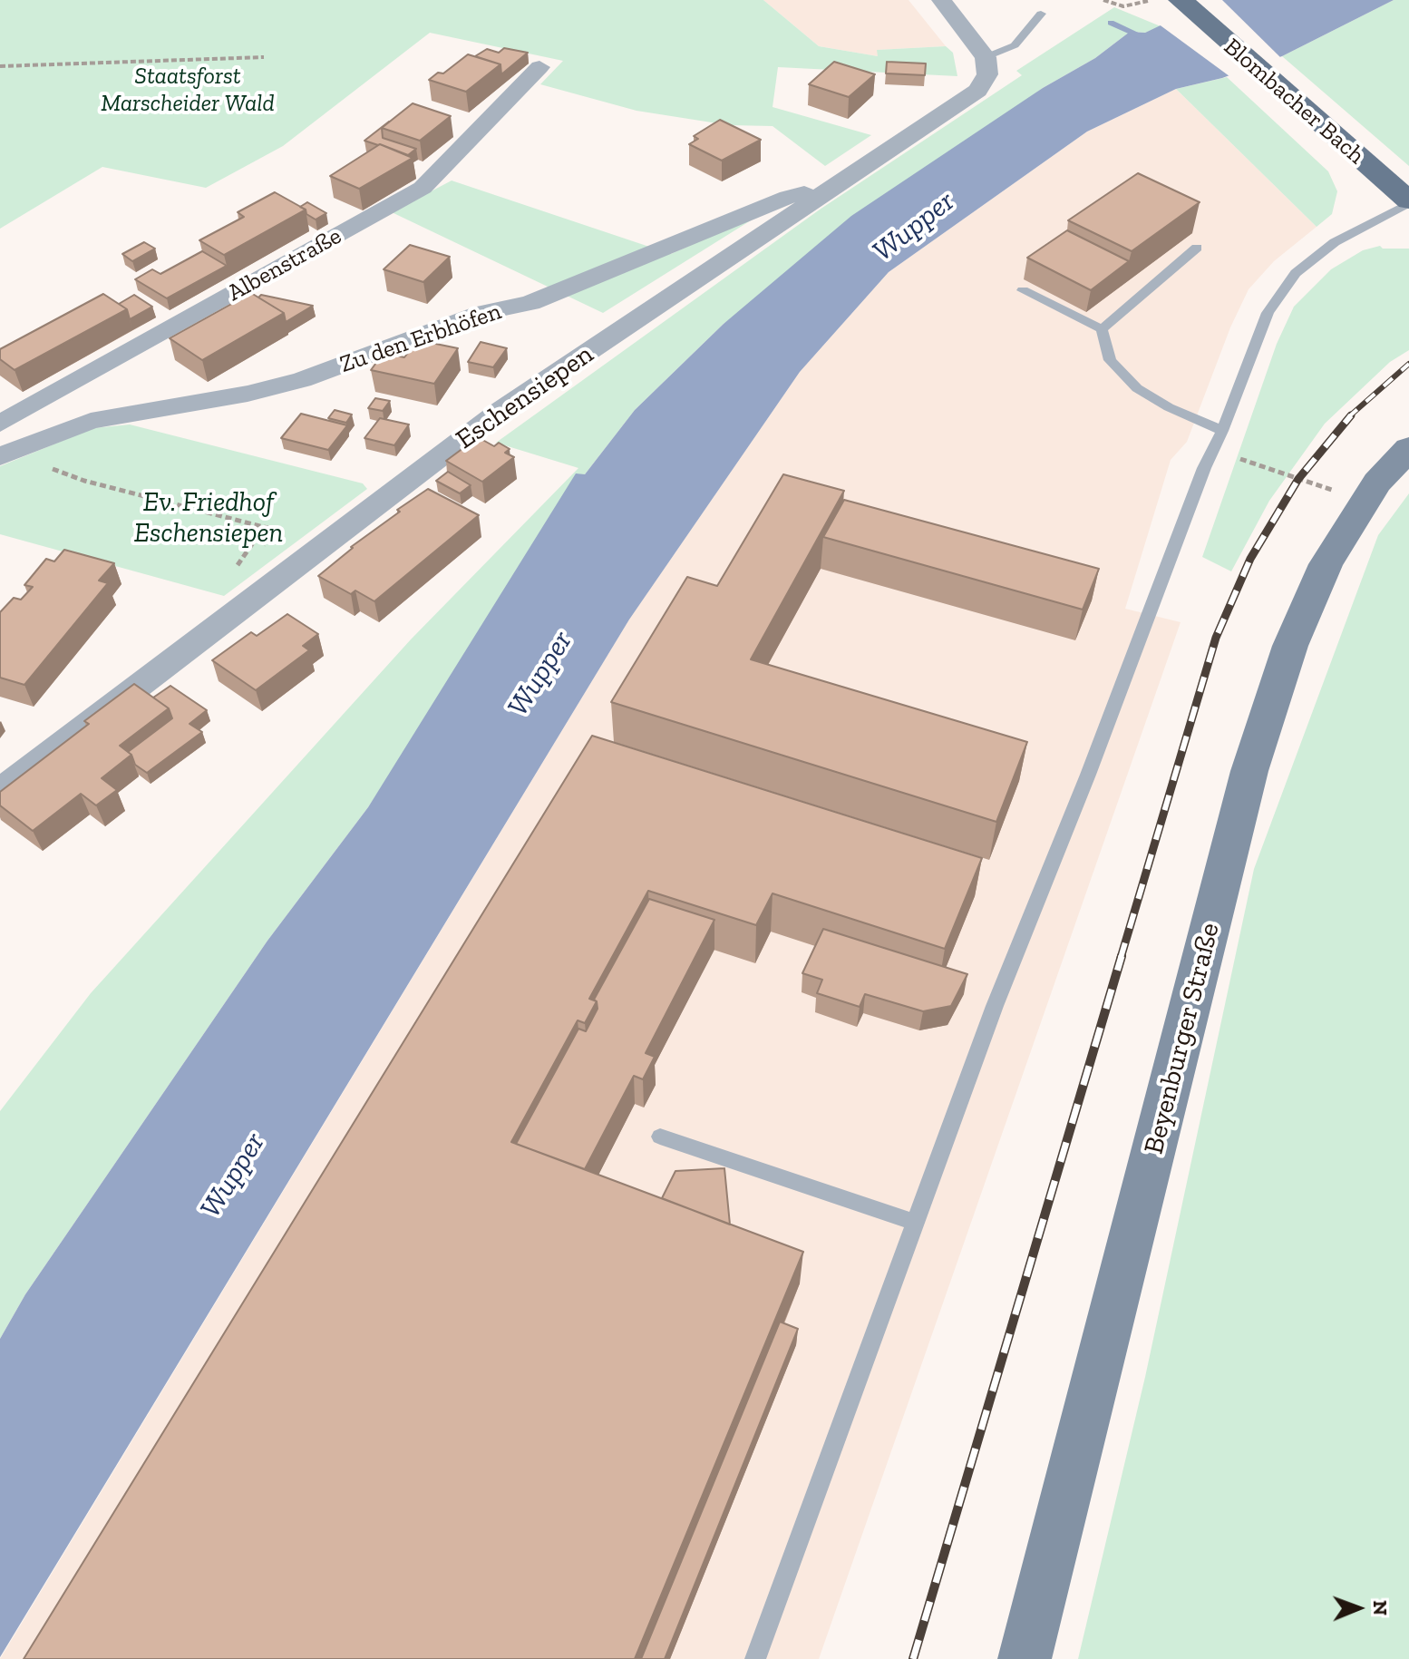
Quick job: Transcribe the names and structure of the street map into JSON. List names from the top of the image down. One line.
{"streets":{"main road":["Blombacher Bach","Beyenburger Straße"],"street":["Albenstraße","Zu den Erbhöfen","Eschensiepen"]},"crossings":[["Zu den Erbhöfen","Eschensiepen"]],"water":["Wupper"],"parks":["Staatsforst Marscheider Wald","Ev. Friedhof Eschensiepen"],"north":"right"}
